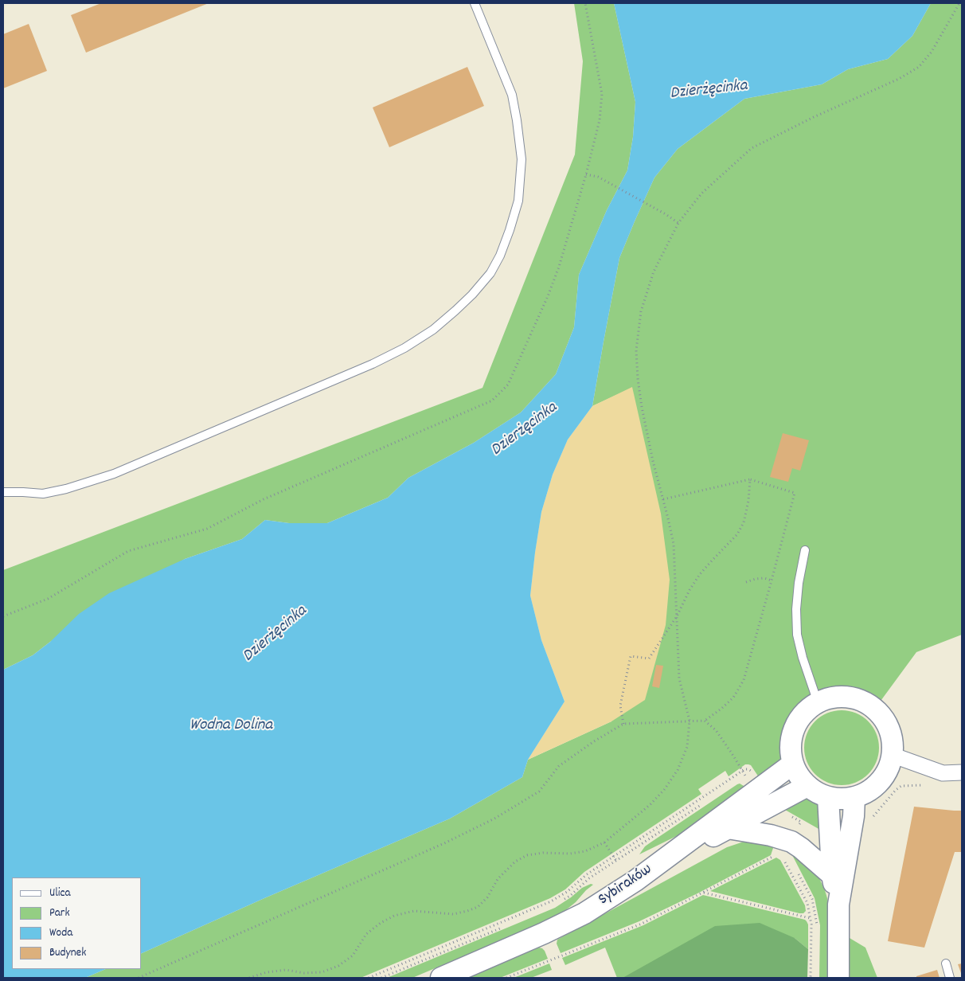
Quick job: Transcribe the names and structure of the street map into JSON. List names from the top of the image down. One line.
{"streets":{"street":["Sybiraków"]},"water":["Dzierżęcinka","Wodna Dolina"],"legend":["Ulica","Park","Woda","Budynek"]}
